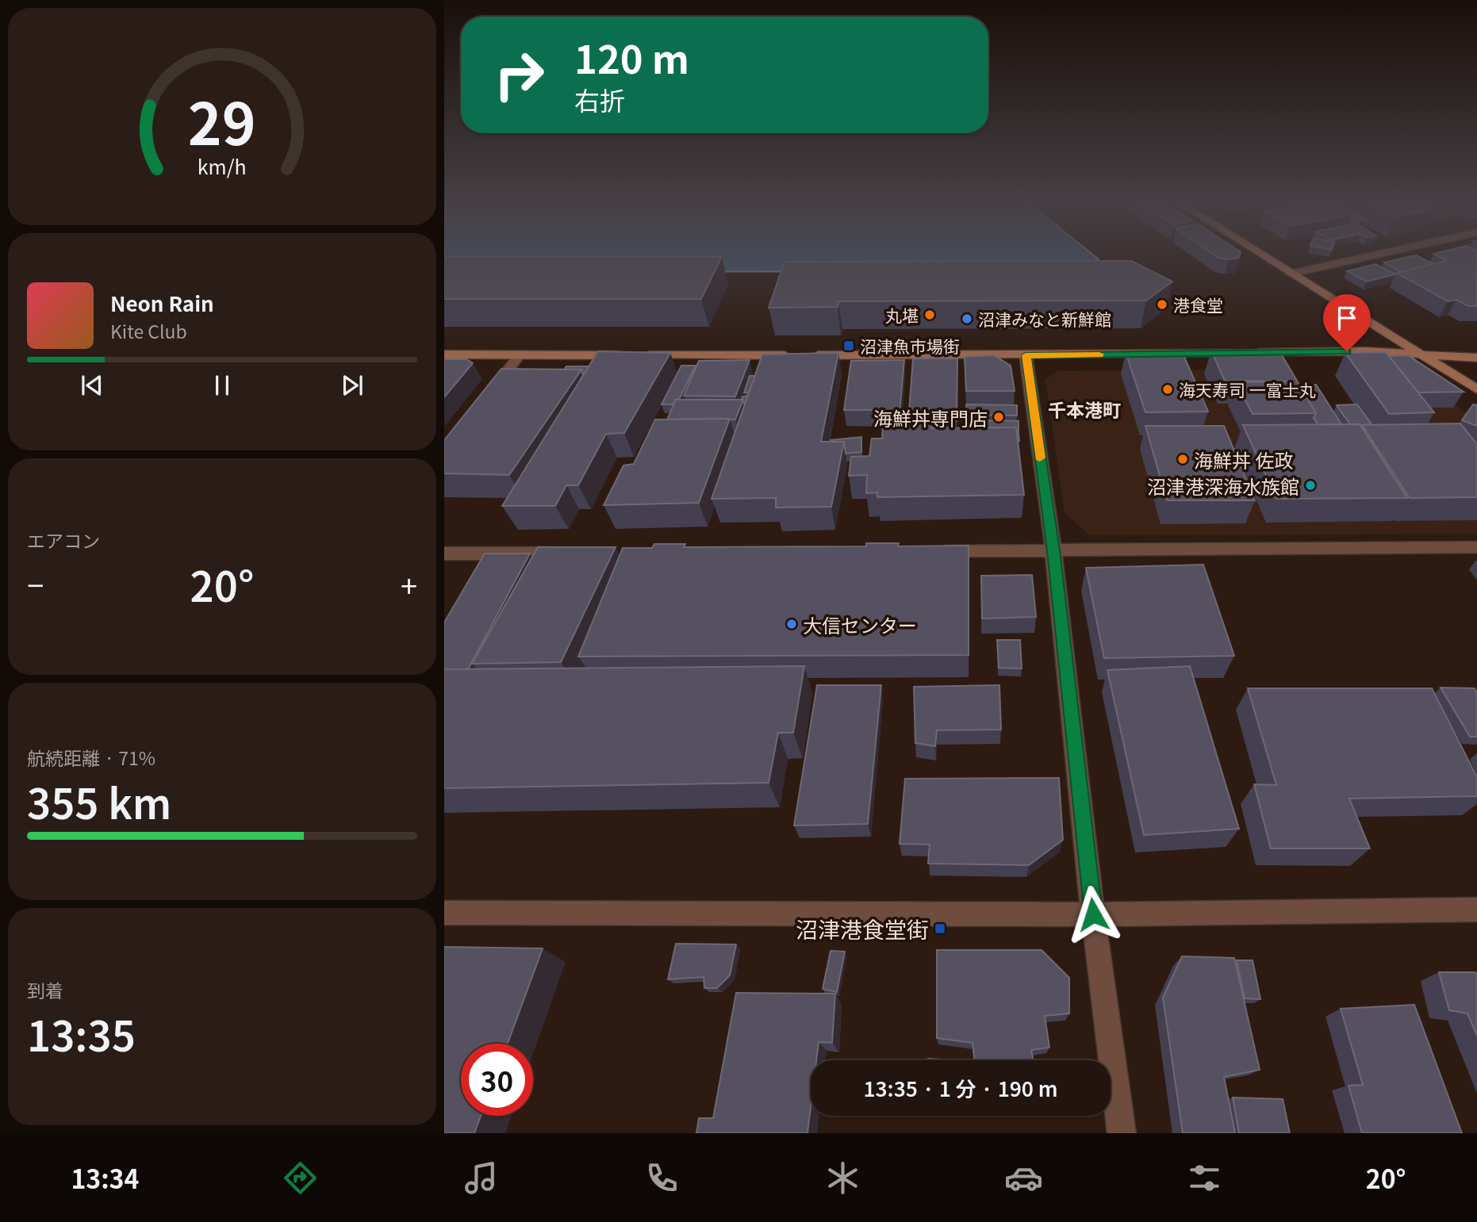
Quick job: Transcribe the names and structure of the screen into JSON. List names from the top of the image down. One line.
{"districts":["千本港町"],"places":{"other":["港食堂","丸堪","沼津みなと新鮮館","海天寿司 一富士丸","海鮮丼専門店","海鮮丼 佐政","沼津港深海水族館","大信センター"],"transit":["沼津魚市場街","沼津港食堂街"]},"page":{"turn":["120 m","右折"],"song":["Neon Rain","Kite Club"],"tile":["エアコン",["航続距離 · 71%","355 km"],["到着","13:35"]],"heat":["−","20°","+"],"limit":"30","trip":"13:35 · 1 分 · 190 m","tabs":["13:34","20°"],"gauge":["29","km/h"]}}
